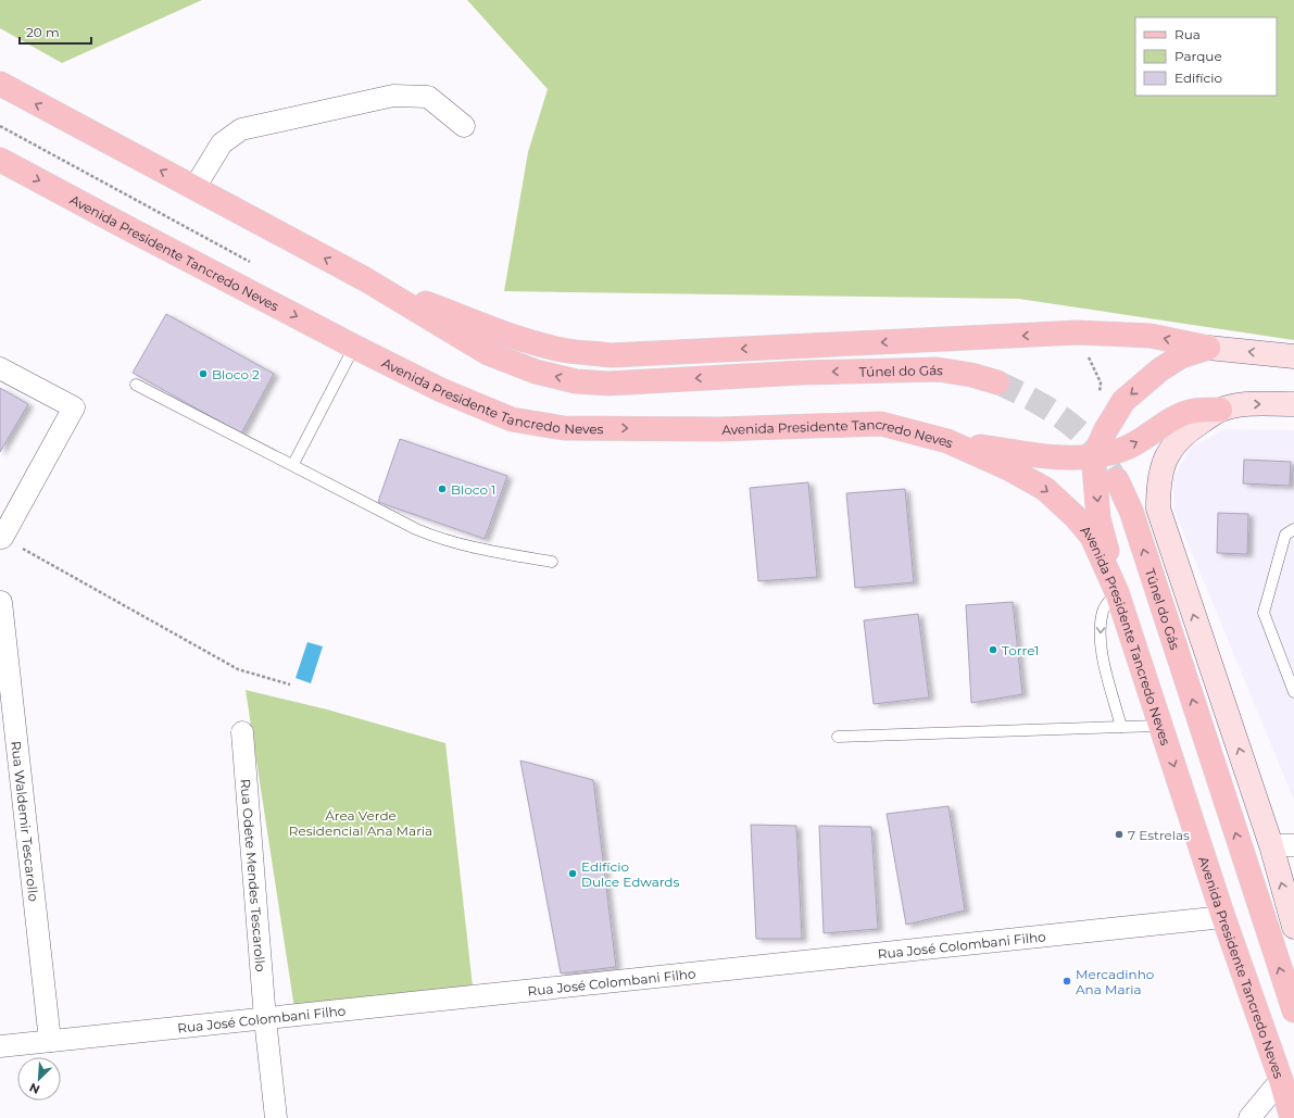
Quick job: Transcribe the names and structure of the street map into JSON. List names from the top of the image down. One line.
{"streets":{"main road":["Avenida Presidente Tancredo Neves","Túnel do Gás"],"street":["Rua Waldemir Tescarollo","Rua Odete Mendes Tescarollo","Rua José Colombani Filho"]},"crossings":[["Avenida Presidente Tancredo Neves","Rua José Colombani Filho"],["Rua Waldemir Tescarollo","Rua José Colombani Filho"],["Rua Odete Mendes Tescarollo","Rua José Colombani Filho"]],"one_way":["Túnel do Gás"],"parks":["Área Verde Residencial Ana Maria"],"places":["Bloco 2","Bloco 1","Torre1","7 Estrelas","Edifício Dulce Edwards","Mercadinho Ana Maria"],"legend":["Rua","Parque","Edifício"],"scale_bar":"20 m","north":"bottom left"}
